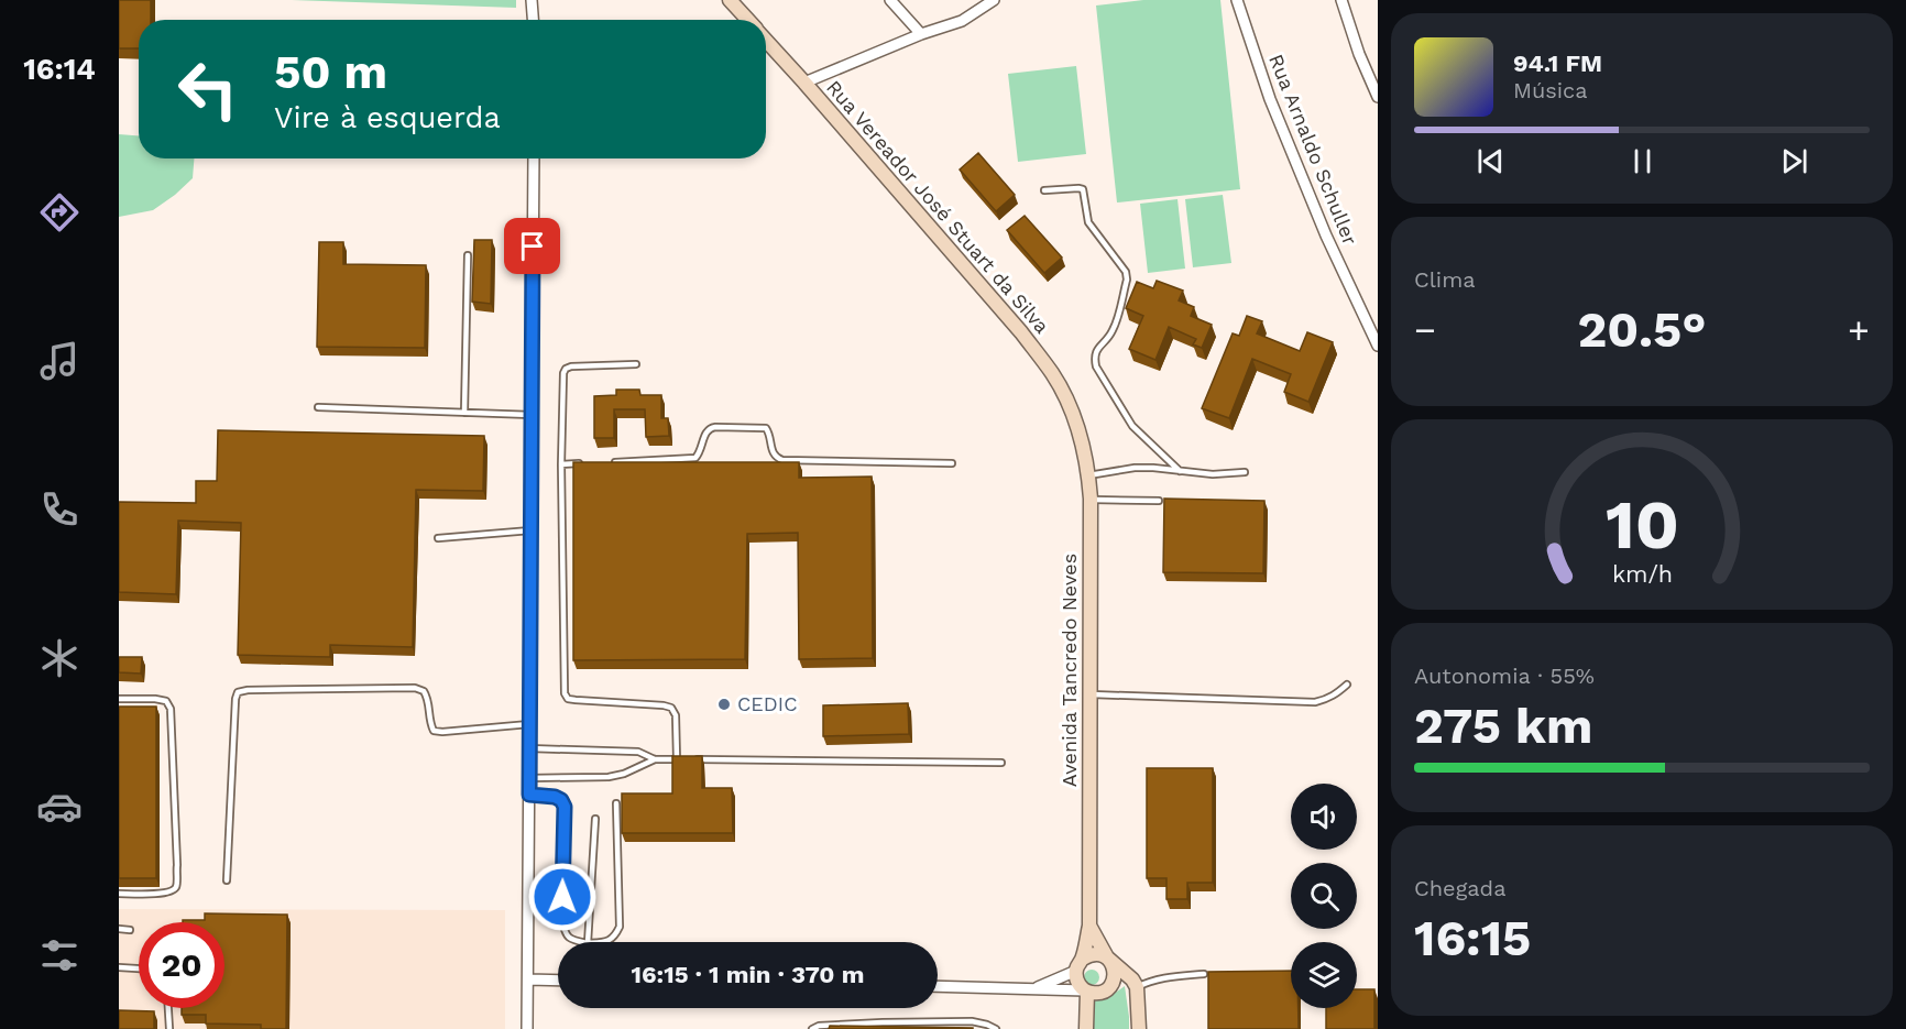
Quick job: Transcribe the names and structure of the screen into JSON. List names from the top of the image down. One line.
{"streets":{"main road":["Rua Vereador José Stuart da Silva","Avenida Tancredo Neves"],"street":["Rua Arnaldo Schuller"]},"crossings":[["Rua Vereador José Stuart da Silva","Avenida Tancredo Neves"]],"places":["CEDIC"],"page":{"tabs":"16:14","turn":["50 m","Vire à esquerda"],"song":["94.1 FM","Música"],"tile":["Clima",["Autonomia · 55%","275 km"],["Chegada","16:15"]],"heat":["−","20.5°","+"],"limit":"20","trip":"16:15 · 1 min · 370 m","gauge":["10","km/h"]}}
